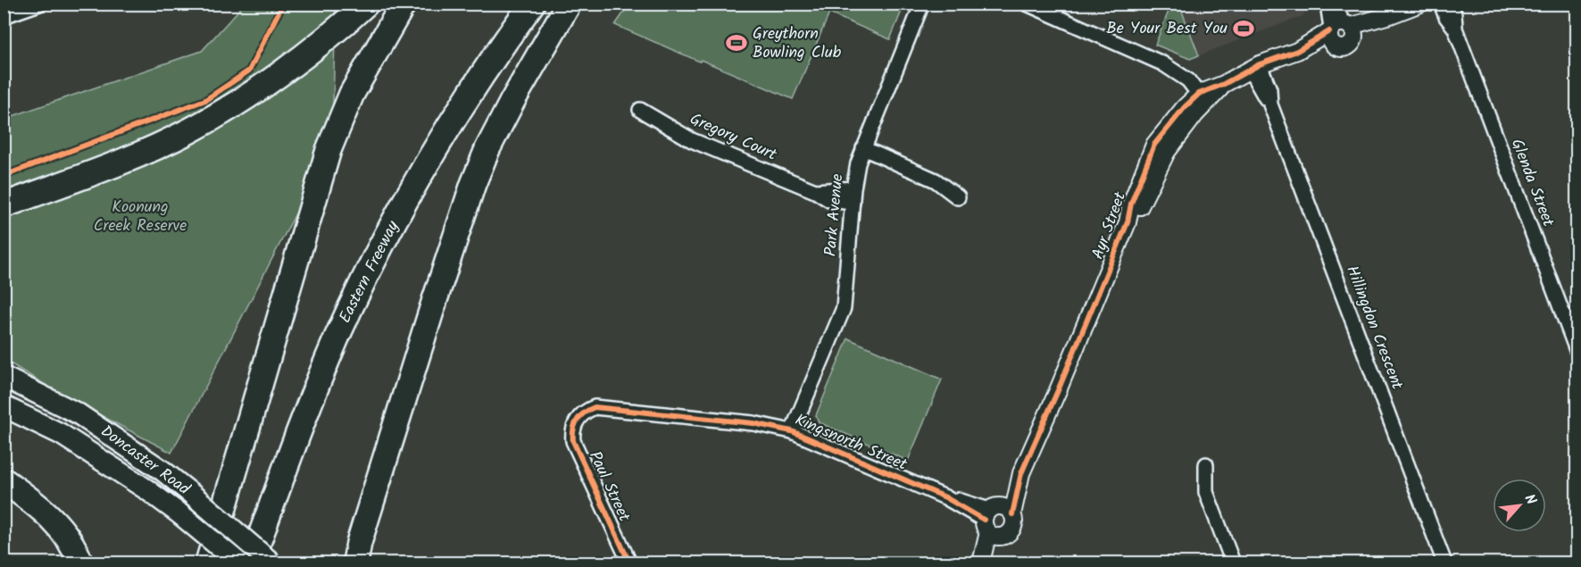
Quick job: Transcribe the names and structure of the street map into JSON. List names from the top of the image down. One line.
{"streets":{"highway":["Eastern Freeway"],"main road":["Doncaster Road"],"street":["Gregory Court","Glenda Street","Park Avenue","Ayr Street","Hillingdon Crescent","Kingsnorth Street","Paul Street"]},"crossings":[["Gregory Court","Park Avenue"],["Park Avenue","Kingsnorth Street"],["Ayr Street","Hillingdon Crescent"],["Ayr Street","Kingsnorth Street"],["Kingsnorth Street","Paul Street"]],"parks":["Koonung Creek Reserve"],"places":{"sports":["Be Your Best You","Greythorn Bowling Club"]},"north":"top right"}
